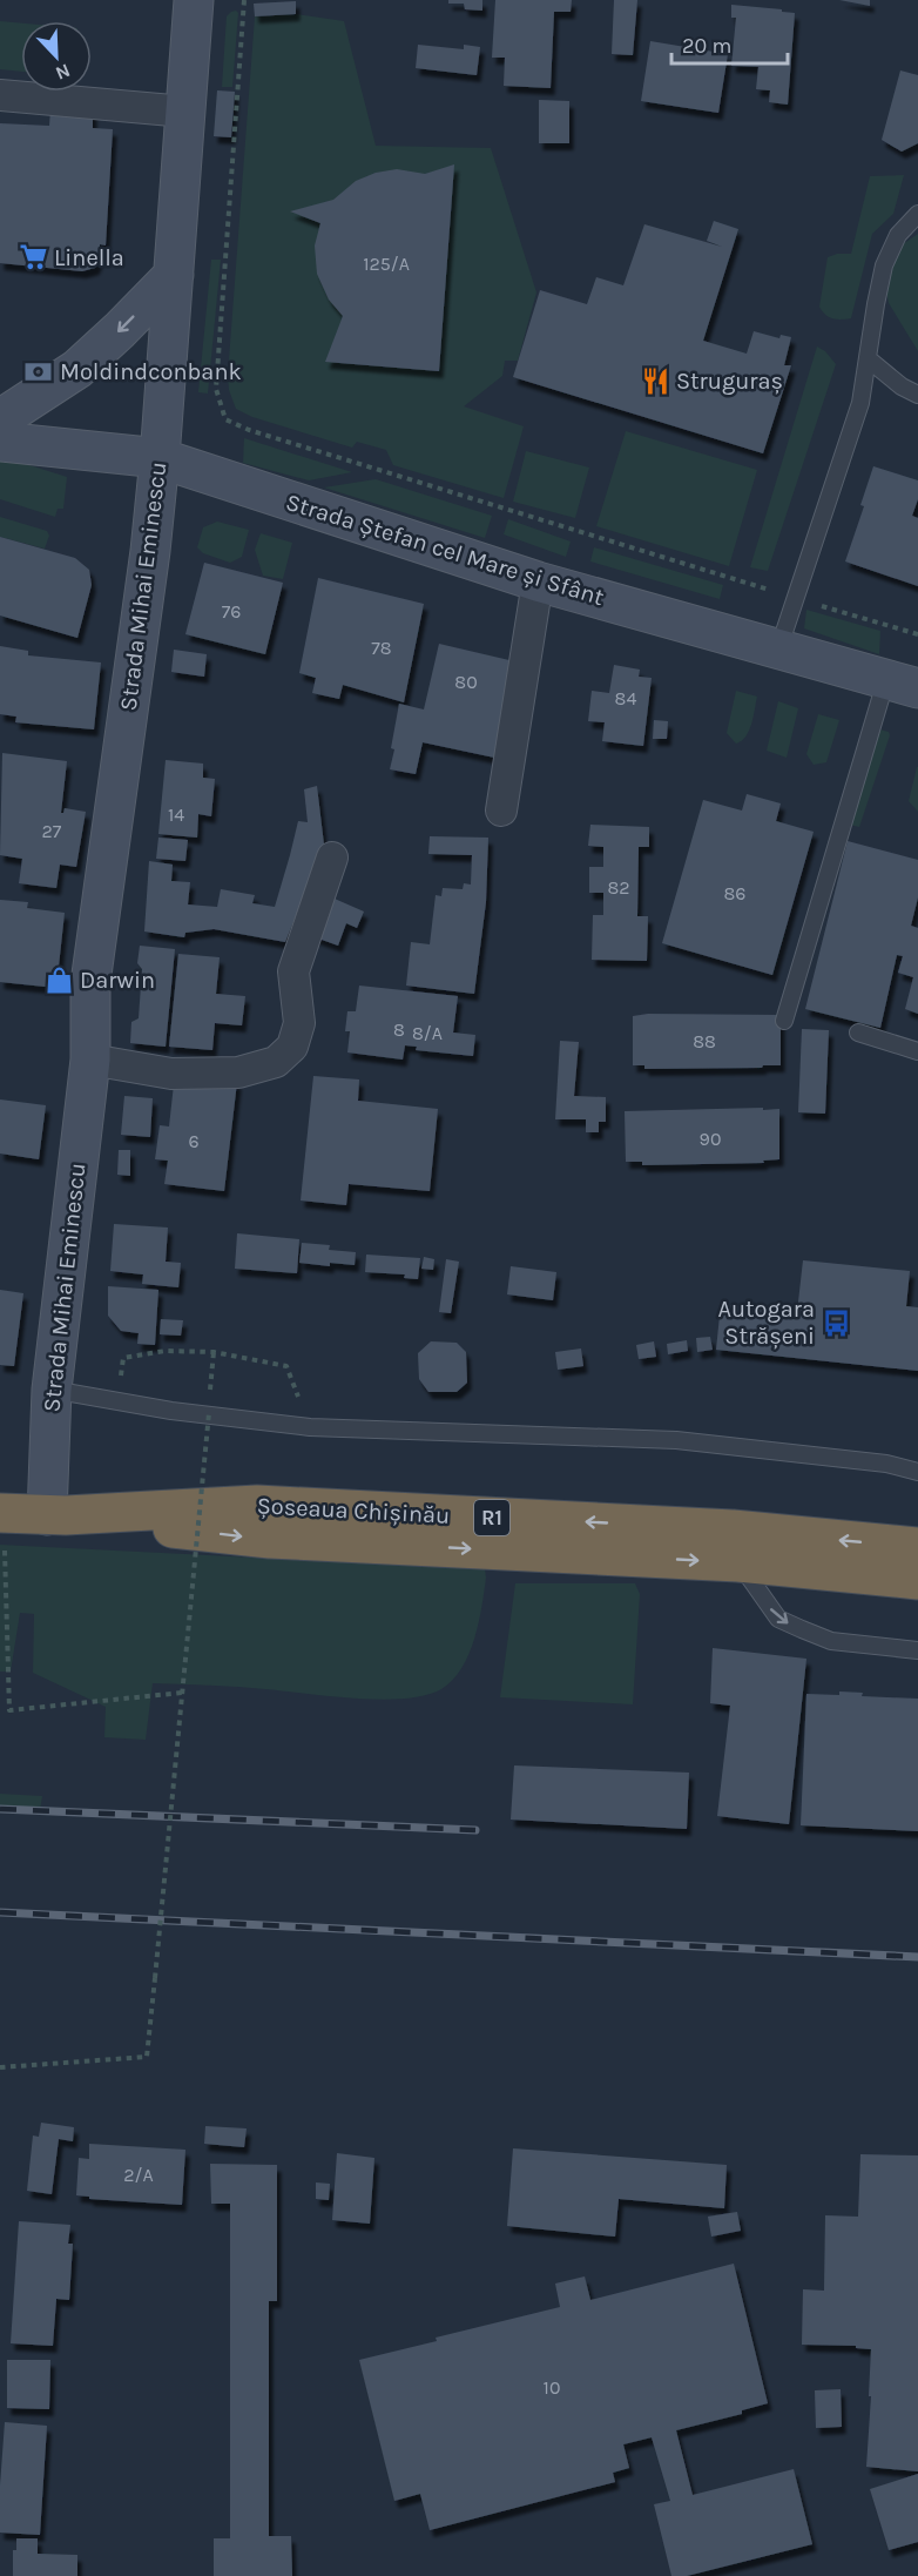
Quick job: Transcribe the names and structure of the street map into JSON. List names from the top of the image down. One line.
{"streets":{"highway":["Șoseaua Chișinău","R1"],"main road":["Strada Ștefan cel Mare și Sfânt","Strada Mihai Eminescu"]},"crossings":[["Strada Ștefan cel Mare și Sfânt","Strada Mihai Eminescu"],["Strada Mihai Eminescu","Șoseaua Chișinău"]],"places":{"supermarket":["Linella"],"bank":["Moldindconbank"],"restaurant":["Struguraș"],"shop":["Darwin"],"bus stop":["Autogara Strășeni"]},"house_numbers":["125/A","76","78","80","84","14","27","82","86","8","8/A","88","90","6","2/A","10"],"scale_bar":"20 m","north":"bottom right"}
